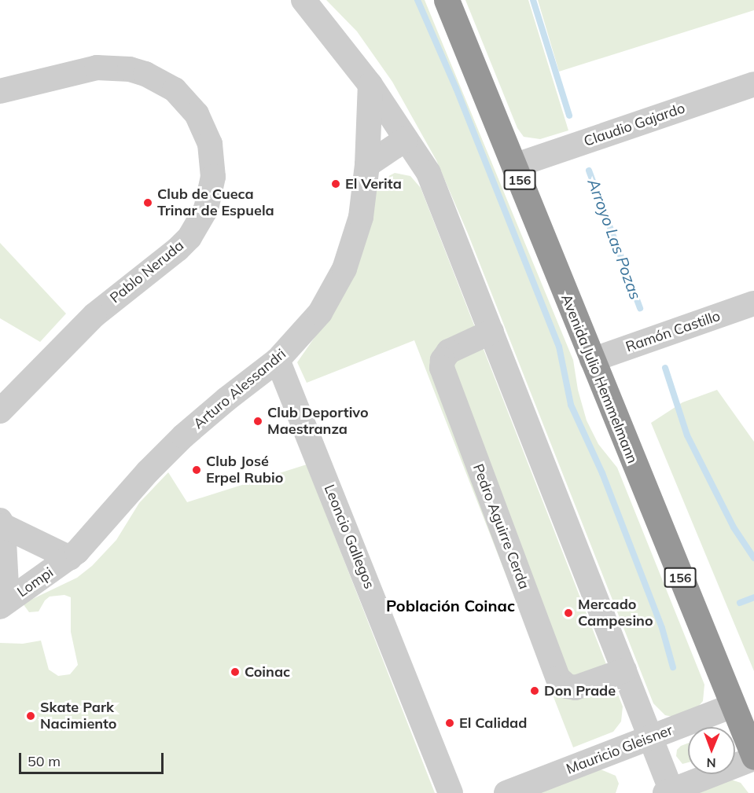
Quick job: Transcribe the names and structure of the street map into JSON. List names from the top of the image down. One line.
{"streets":{"highway":["156","Avenida Julio Hemmelmann"],"street":["Claudio Gajardo","Pablo Neruda","Ramón Castillo","Arturo Alessandri","Pedro Aguirre Cerda","Leoncio Gallegos","Lompi","Mauricio Gleisner"]},"crossings":[["Claudio Gajardo","Avenida Julio Hemmelmann"],["Ramón Castillo","Avenida Julio Hemmelmann"],["Avenida Julio Hemmelmann","Mauricio Gleisner"],["Arturo Alessandri","Leoncio Gallegos"],["Arturo Alessandri","Lompi"]],"districts":["Población Coinac"],"water":["Arroyo Las Pozas"],"places":["El Verita","Club de Cueca Trinar de Espuela","Club Deportivo Maestranza","Club José Erpel Rubio","Mercado Campesino","Coinac","Don Prade","Skate Park Nacimiento","El Calidad"],"scale_bar":"50 m","north":"bottom"}
